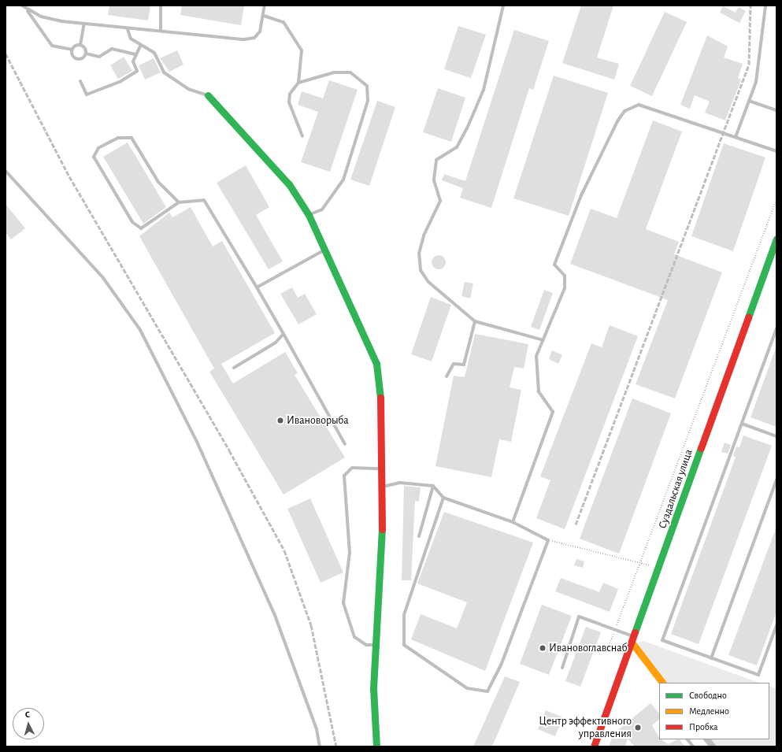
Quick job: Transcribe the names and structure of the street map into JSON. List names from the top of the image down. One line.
{"streets":{"street":["Суздальская улица"]},"places":["Ивановорыба","Ивановоглавснаб","Центр эффективного управления"],"legend":["Свободно","Медленно","Пробка"],"north":"top"}
